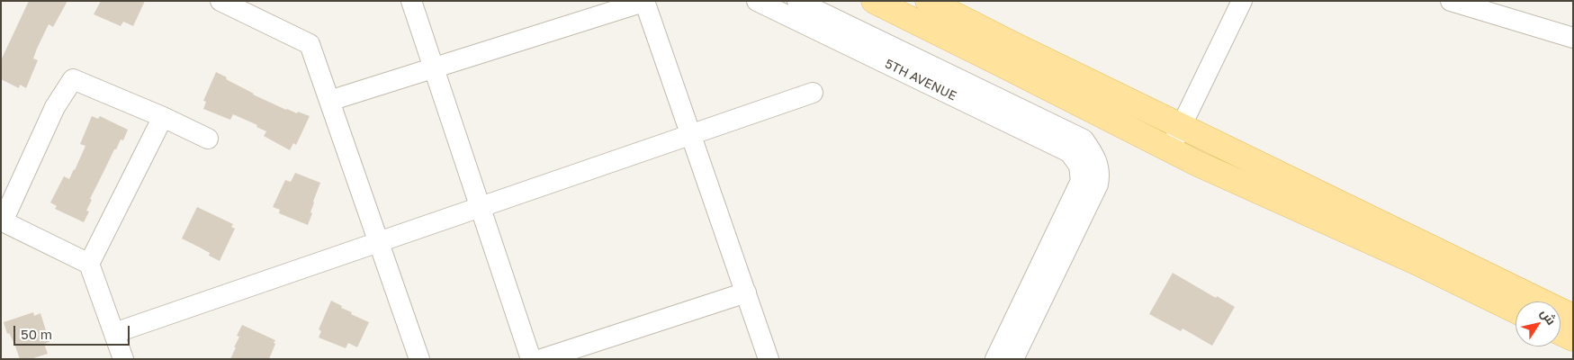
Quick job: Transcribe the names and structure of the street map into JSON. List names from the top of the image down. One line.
{"streets":{"street":["5TH AVENUE"]},"scale_bar":"50 m","north":"top right"}
